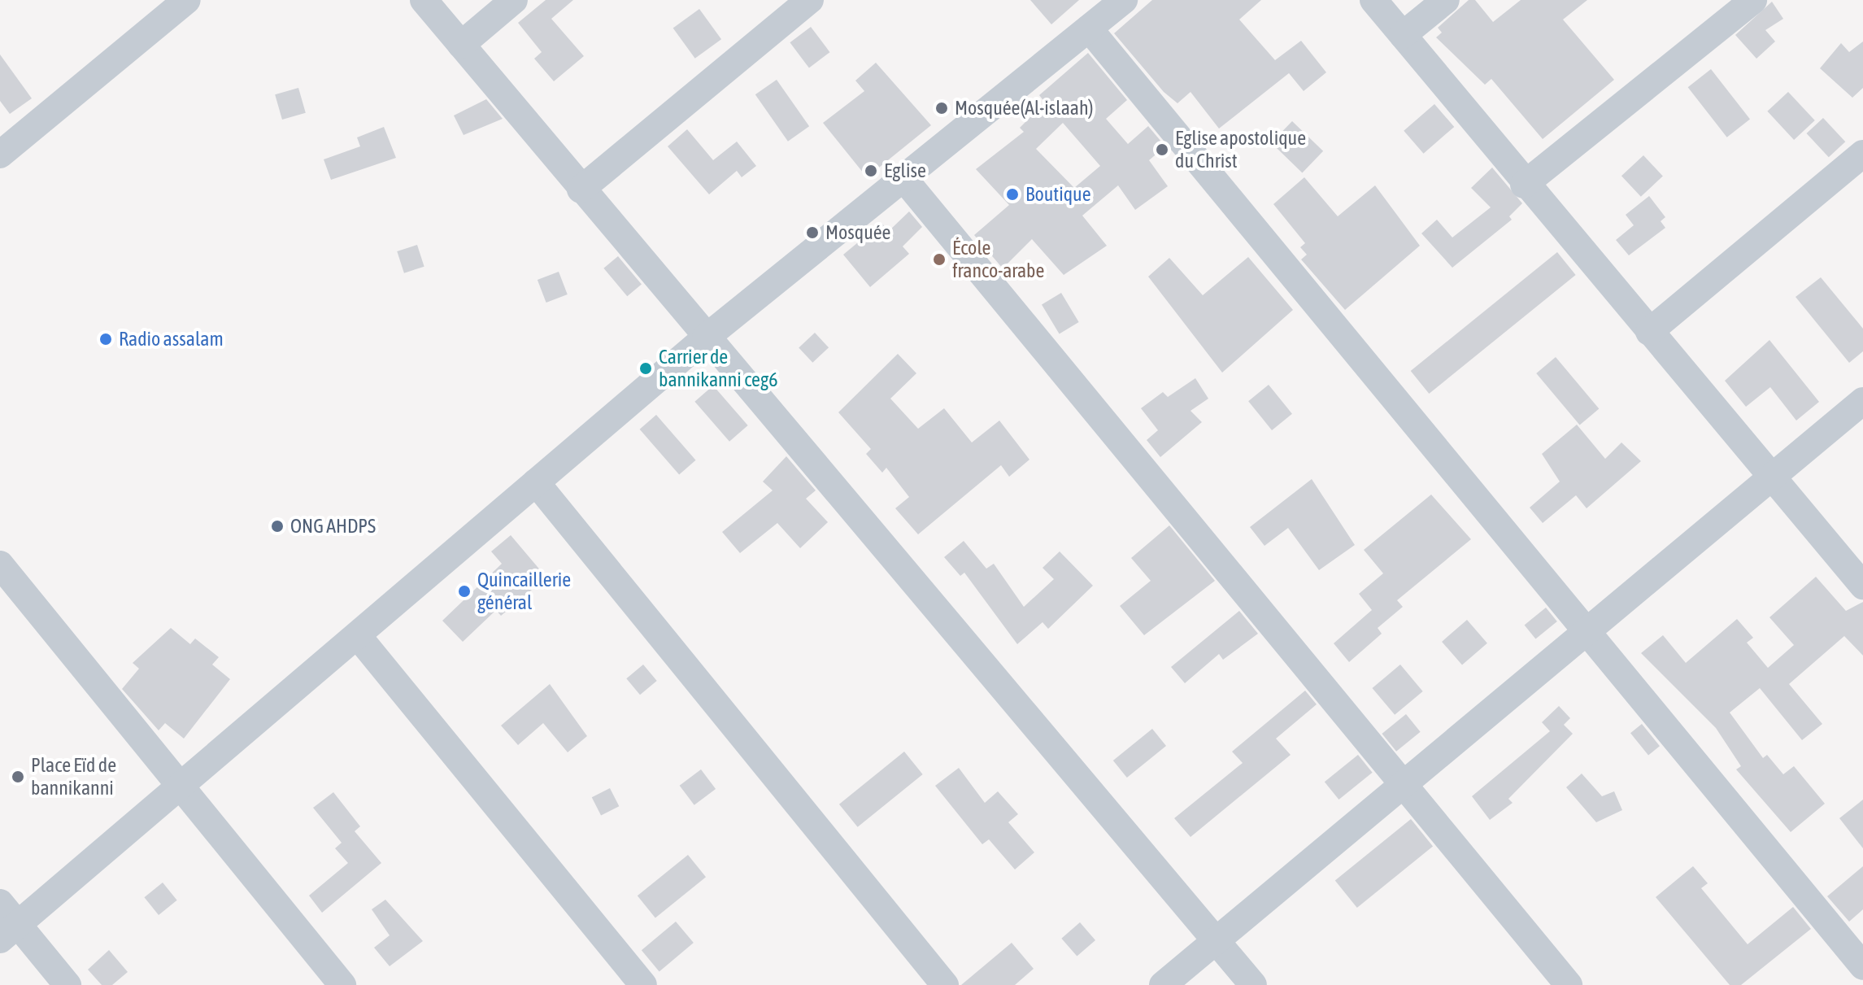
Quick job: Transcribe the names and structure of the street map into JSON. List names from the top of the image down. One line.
{"places":["Mosquée(Al-islaah)","Eglise apostolique du Christ","Eglise","Boutique","Mosquée","École franco-arabe","Radio assalam","Carrier de bannikanni ceg6","ONG AHDPS","Quincaillerie général","Place Eïd de bannikanni"]}
